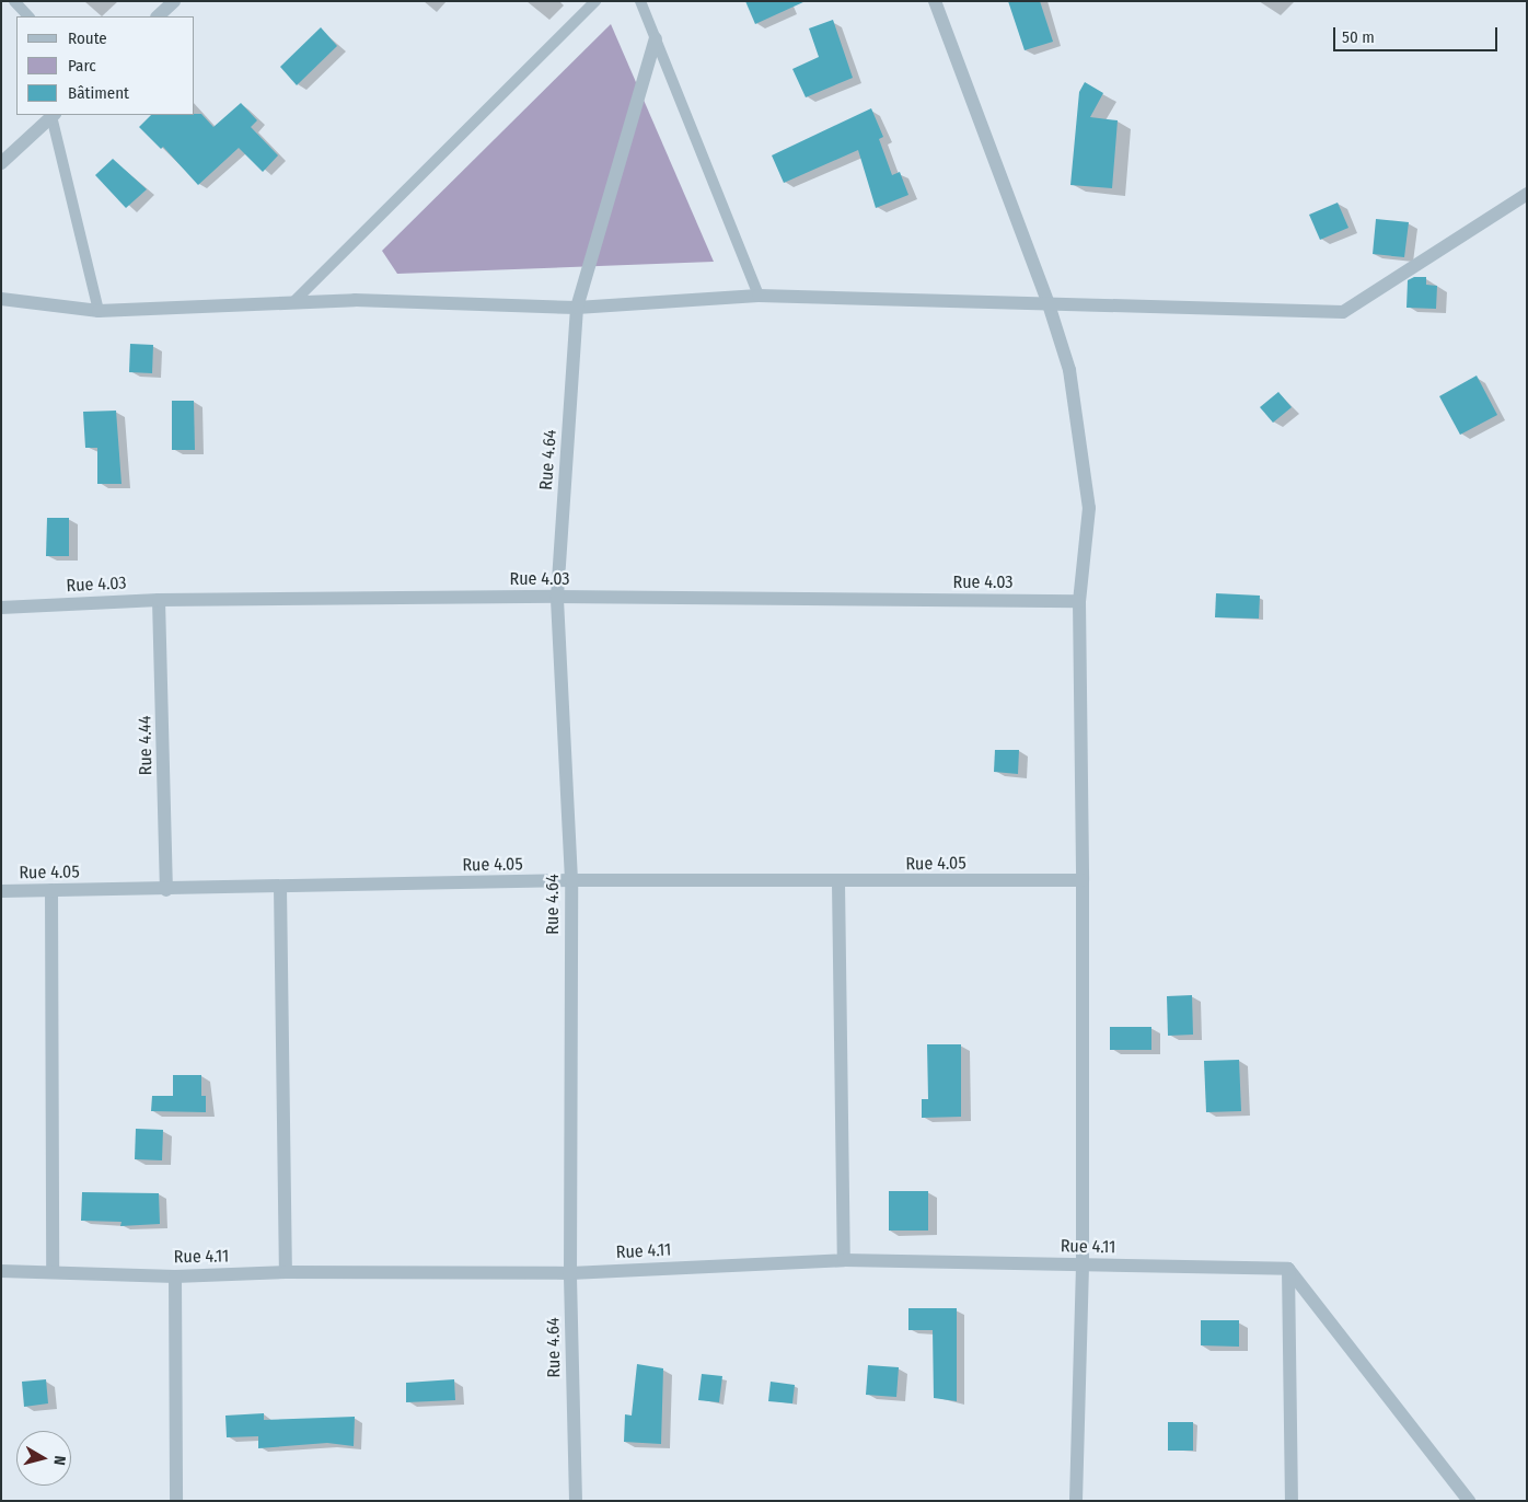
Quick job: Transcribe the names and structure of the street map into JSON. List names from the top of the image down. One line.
{"streets":{"street":["Rue 4.64","Rue 4.03","Rue 4.44","Rue 4.05","Rue 4.11"]},"crossings":[["Rue 4.64","Rue 4.03"],["Rue 4.64","Rue 4.05"],["Rue 4.64","Rue 4.11"],["Rue 4.03","Rue 4.44"],["Rue 4.44","Rue 4.05"]],"legend":["Route","Parc","Bâtiment"],"scale_bar":"50 m","north":"right"}
